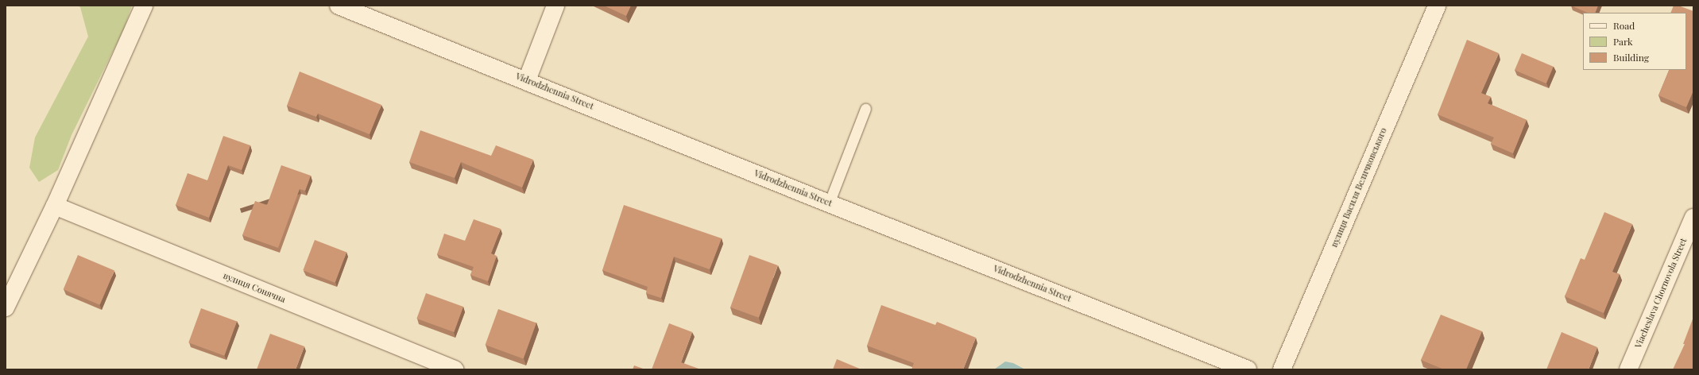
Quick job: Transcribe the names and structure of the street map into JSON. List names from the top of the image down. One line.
{"streets":{"street":["Vidrodzhennia Street","вулиця Василя Величковського","вулиця Сонячна","Viacheslava Chornovola Street"]},"legend":["Road","Park","Building"]}
